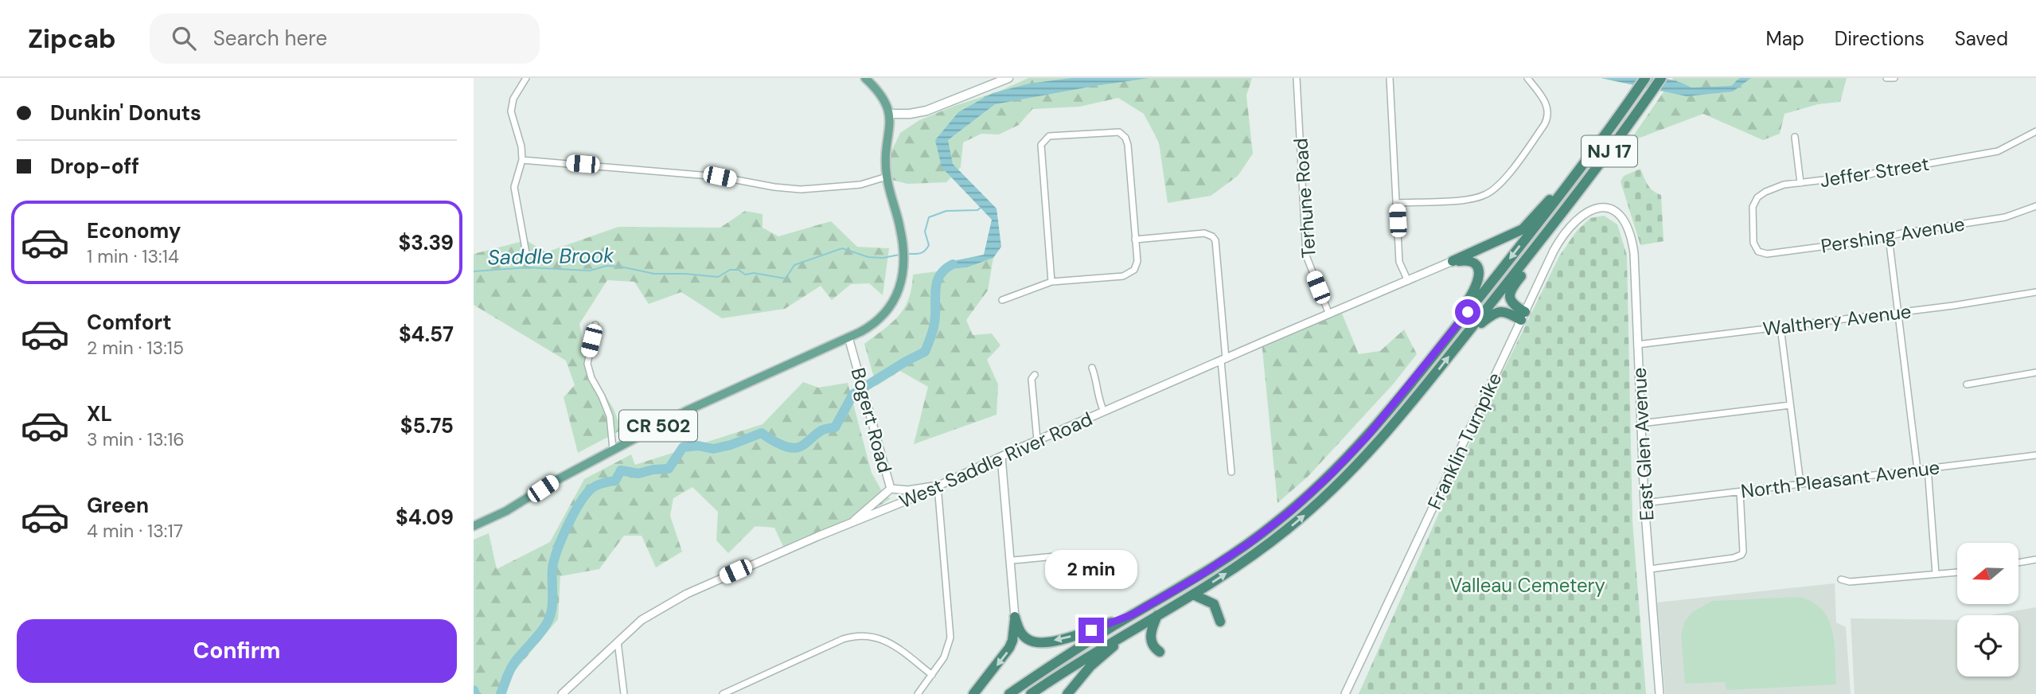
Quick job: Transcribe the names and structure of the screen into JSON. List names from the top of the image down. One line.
{"streets":{"highway":["NJ 17"],"main road":["CR 502"],"street":["Jeffer Street","Terhune Road","Pershing Avenue","Walthery Avenue","Bogert Road","Franklin Turnpike","East Glen Avenue","West Saddle River Road","North Pleasant Avenue"]},"crossings":[["Jeffer Street","Pershing Avenue"],["Terhune Road","West Saddle River Road"],["Walthery Avenue","East Glen Avenue"],["Bogert Road","CR 502"],["Bogert Road","West Saddle River Road"],["Franklin Turnpike","East Glen Avenue"],["East Glen Avenue","North Pleasant Avenue"]],"water":["Saddle Brook"],"parks":["Valleau Cemetery"],"north":"left","page":{"header":"Zipcab","search":"Search here","nav":["Map","Directions","Saved"],"banner":["Dunkin' Donuts","Drop-off"],"list":[{"name":"Economy","note":"1 min · 13:14","value":"$3.39"},{"name":"Comfort","note":"2 min · 13:15","value":"$4.57"},{"name":"XL","note":"3 min · 13:16","value":"$5.75"},{"name":"Green","note":"4 min · 13:17","value":"$4.09"}],"bubble":"2 min","buttons":"Confirm"}}
